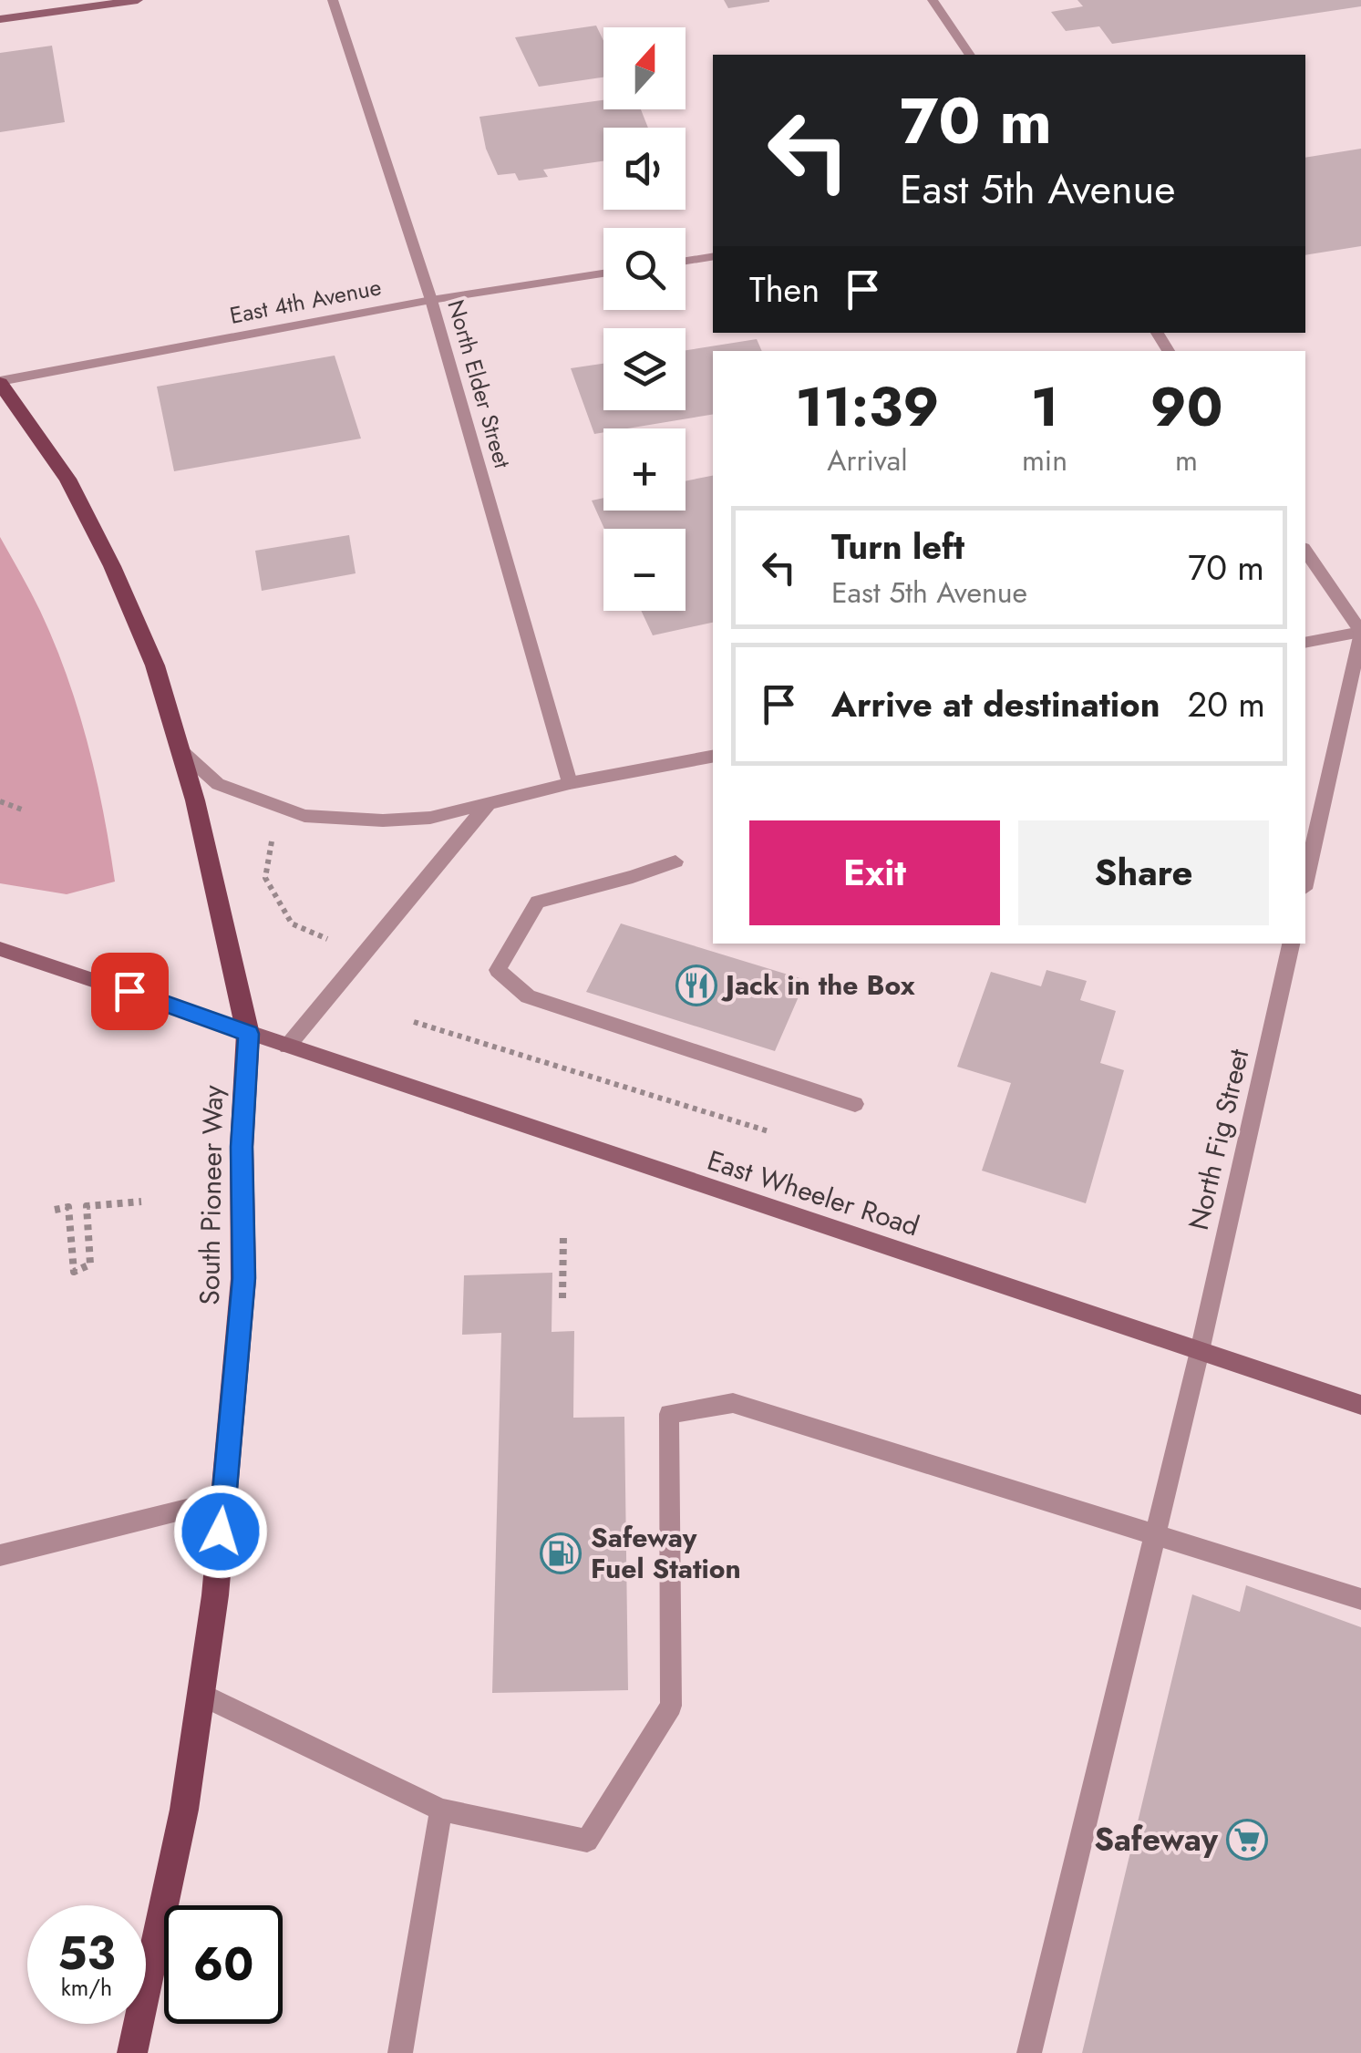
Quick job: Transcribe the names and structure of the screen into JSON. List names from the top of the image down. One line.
{"streets":{"main road":["East Wheeler Road","South Pioneer Way"],"street":["East 4th Avenue","North Elder Street","North Fig Street"]},"crossings":[["East 4th Avenue","North Elder Street"],["East 4th Avenue","South Pioneer Way"],["North Fig Street","East Wheeler Road"],["East Wheeler Road","South Pioneer Way"]],"places":{"restaurant":["Jack in the Box"],"fuel station":["Safeway Fuel Station"],"supermarket":["Safeway"]},"north":"top","page":{"map_buttons":["+","−"],"turn":["70 m","East 5th Avenue"],"then":"Then","eta":["11:39","Arrival","1","min","90","m"],"list":[{"name":"Turn left","note":"East 5th Avenue","value":"70 m"},{"name":"Arrive at destination","value":"20 m"}],"buttons":["Exit","Share"],"speed":"53 km/h","limit":"60"}}
